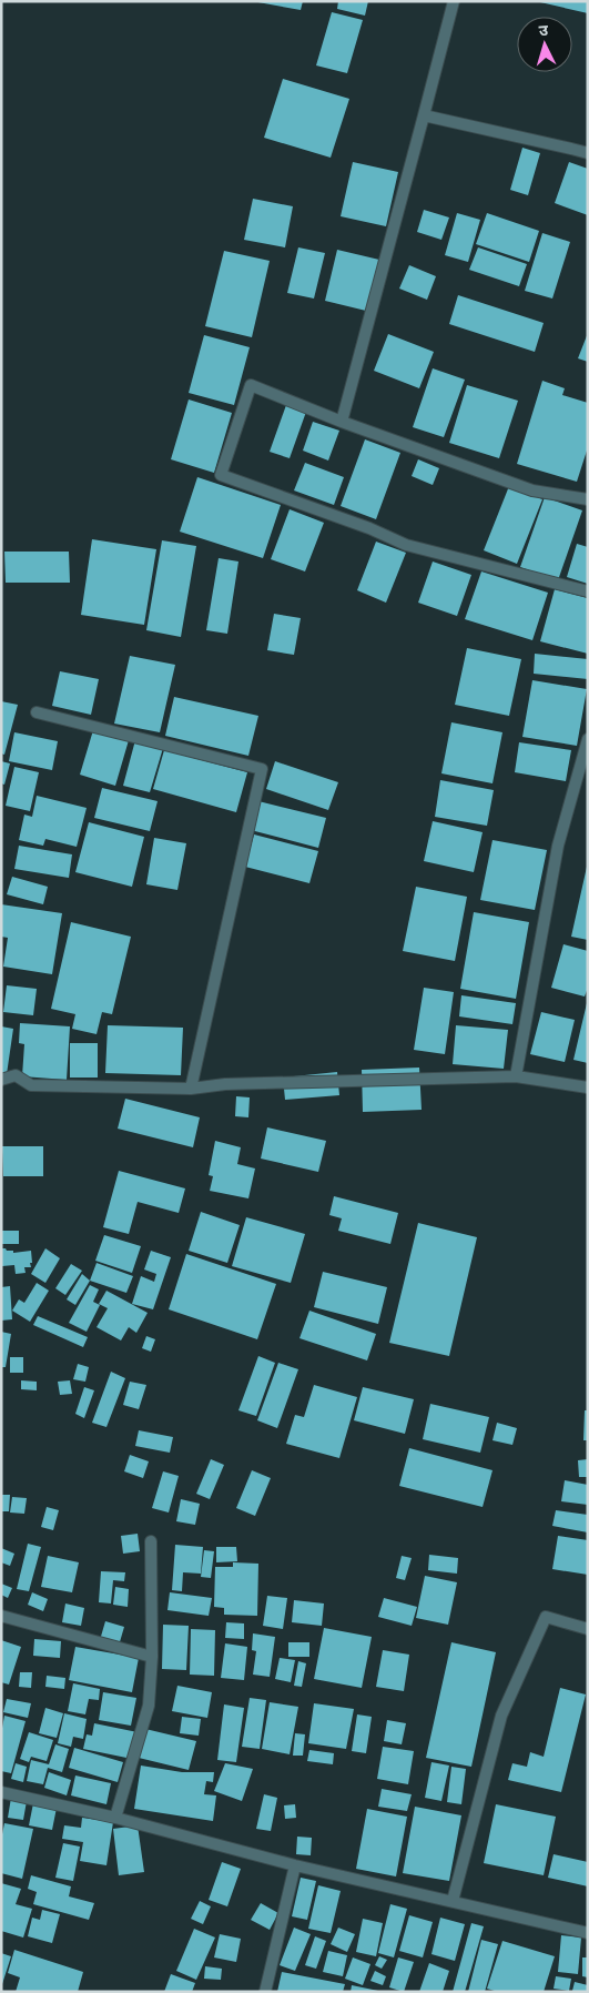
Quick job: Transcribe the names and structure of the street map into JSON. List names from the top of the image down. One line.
{"north":"top"}
